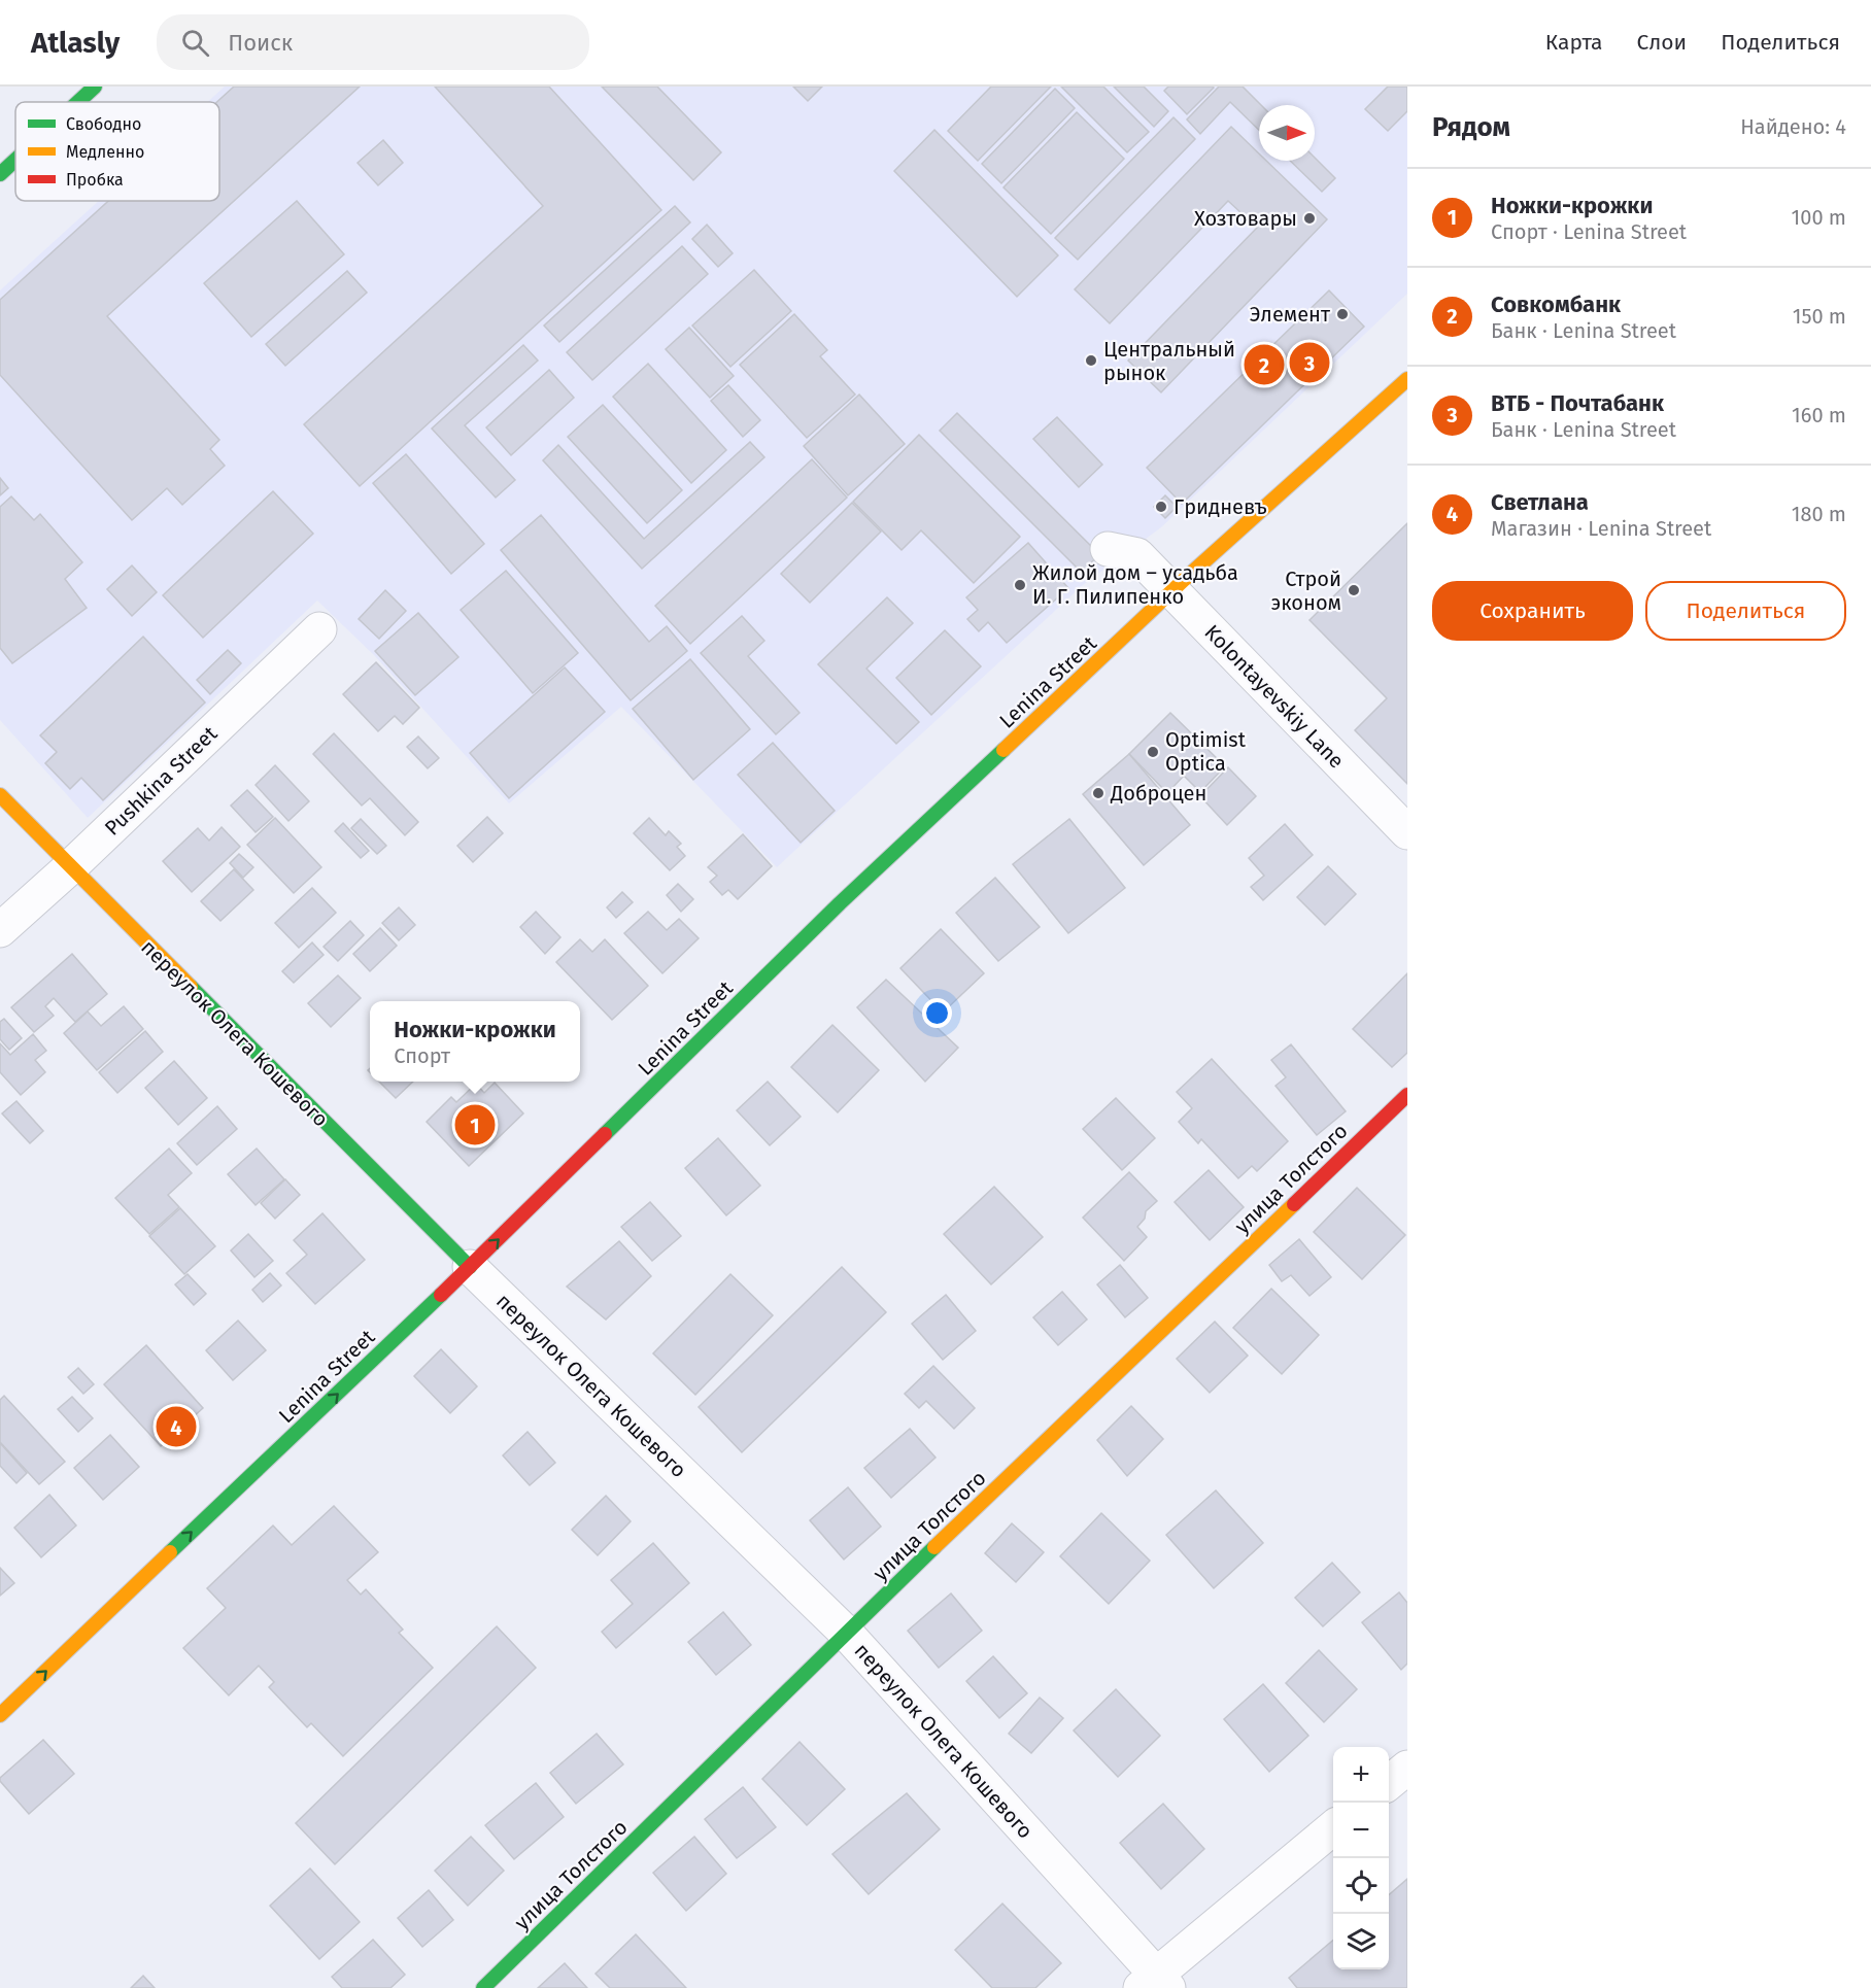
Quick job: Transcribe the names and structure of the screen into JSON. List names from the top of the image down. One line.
{"streets":{"street":["Lenina Street","Kolontayevskiy Lane","Pushkina Street","переулок Олега Кошевого","улица Толстого"]},"crossings":[["Lenina Street","Kolontayevskiy Lane"],["Lenina Street","переулок Олега Кошевого"],["Pushkina Street","переулок Олега Кошевого"],["переулок Олега Кошевого","улица Толстого"]],"one_way":["Lenina Street"],"places":["Хозтовары","Элемент","Центральный рынок","Гридневъ","Жилой дом – усадьба И. Г. Пилипенко","Строй эконом","Optimist Optica","Доброцен"],"legend":["Свободно","Медленно","Пробка"],"north":"right","page":{"header":"Atlasly","search":"Поиск","nav":["Карта","Слои","Поделиться"],"heading":["Рядом","Найдено: 4"],"list":[{"mark":"1","name":"Ножки-крожки","note":"Спорт · Lenina Street","value":"100 m"},{"mark":"2","name":"Совкомбанк","note":"Банк · Lenina Street","value":"150 m"},{"mark":"3","name":"ВТБ - Почтабанк","note":"Банк · Lenina Street","value":"160 m"},{"mark":"4","name":"Светлана","note":"Магазин · Lenina Street","value":"180 m"}],"pins":["3","2","1","4"],"buttons":["Сохранить","Поделиться"],"popup":["Ножки-крожки","Спорт"],"map_buttons":["+","−"]}}
